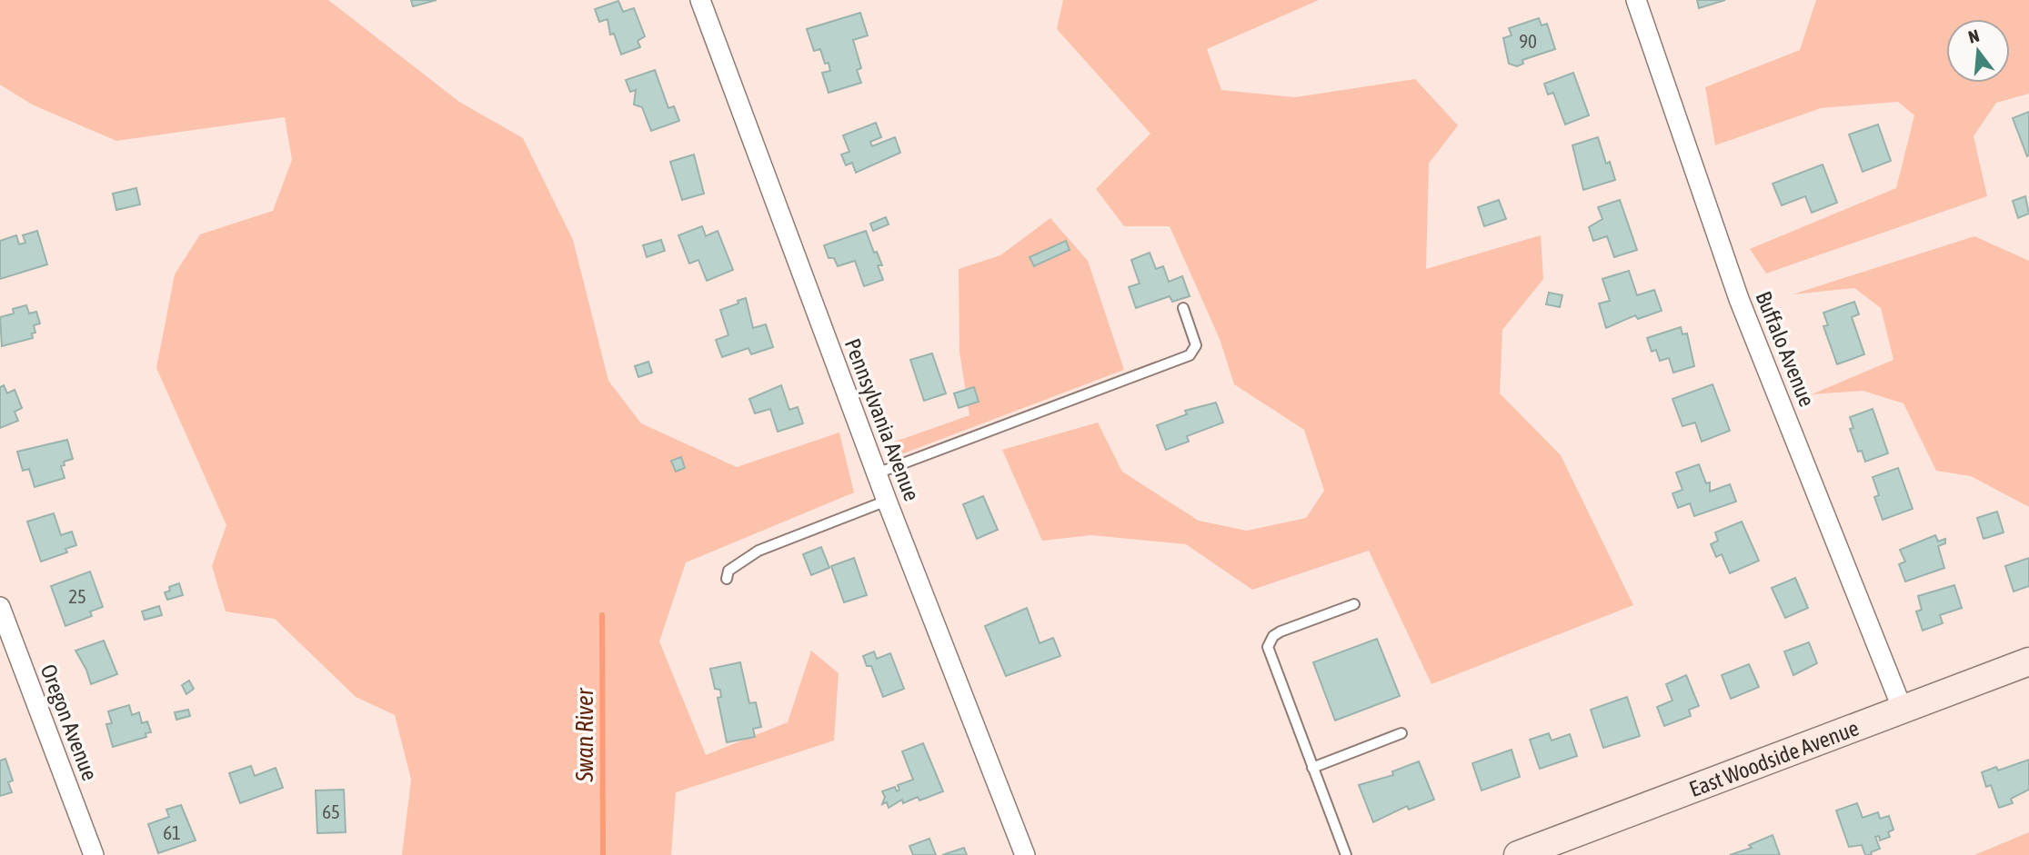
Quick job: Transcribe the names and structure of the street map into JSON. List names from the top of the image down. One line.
{"streets":{"main road":["East Woodside Avenue"],"street":["Buffalo Avenue","Pennsylvania Avenue","Oregon Avenue"]},"crossings":[["Buffalo Avenue","East Woodside Avenue"]],"water":["Swan River"],"house_numbers":["90","25","65","61"],"north":"top"}
